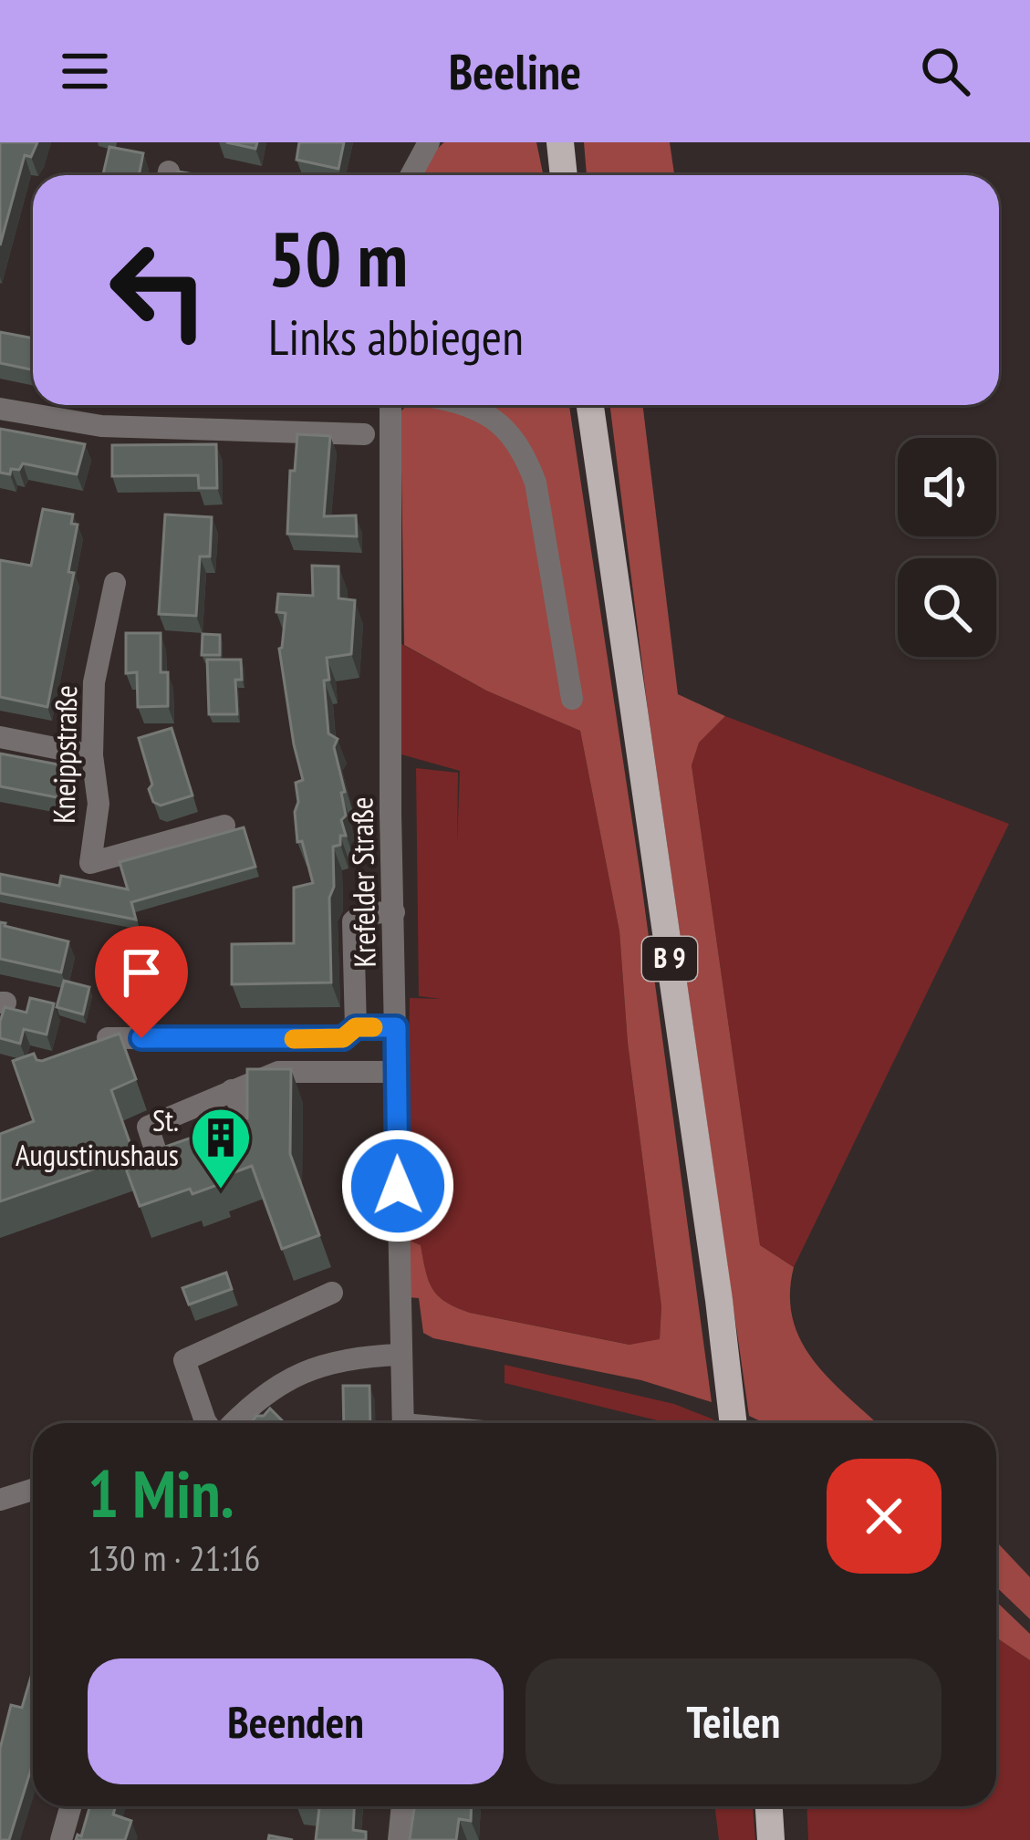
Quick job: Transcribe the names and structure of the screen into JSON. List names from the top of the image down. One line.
{"streets":{"main road":["B 9"],"street":["Kneippstraße","Krefelder Straße"]},"places":{"building":["St. Augustinushaus"]},"page":{"header":"Beeline","turn":["50 m","Links abbiegen"],"heading":["1 Min.","130 m · 21:16"],"buttons":["Beenden","Teilen"]}}
